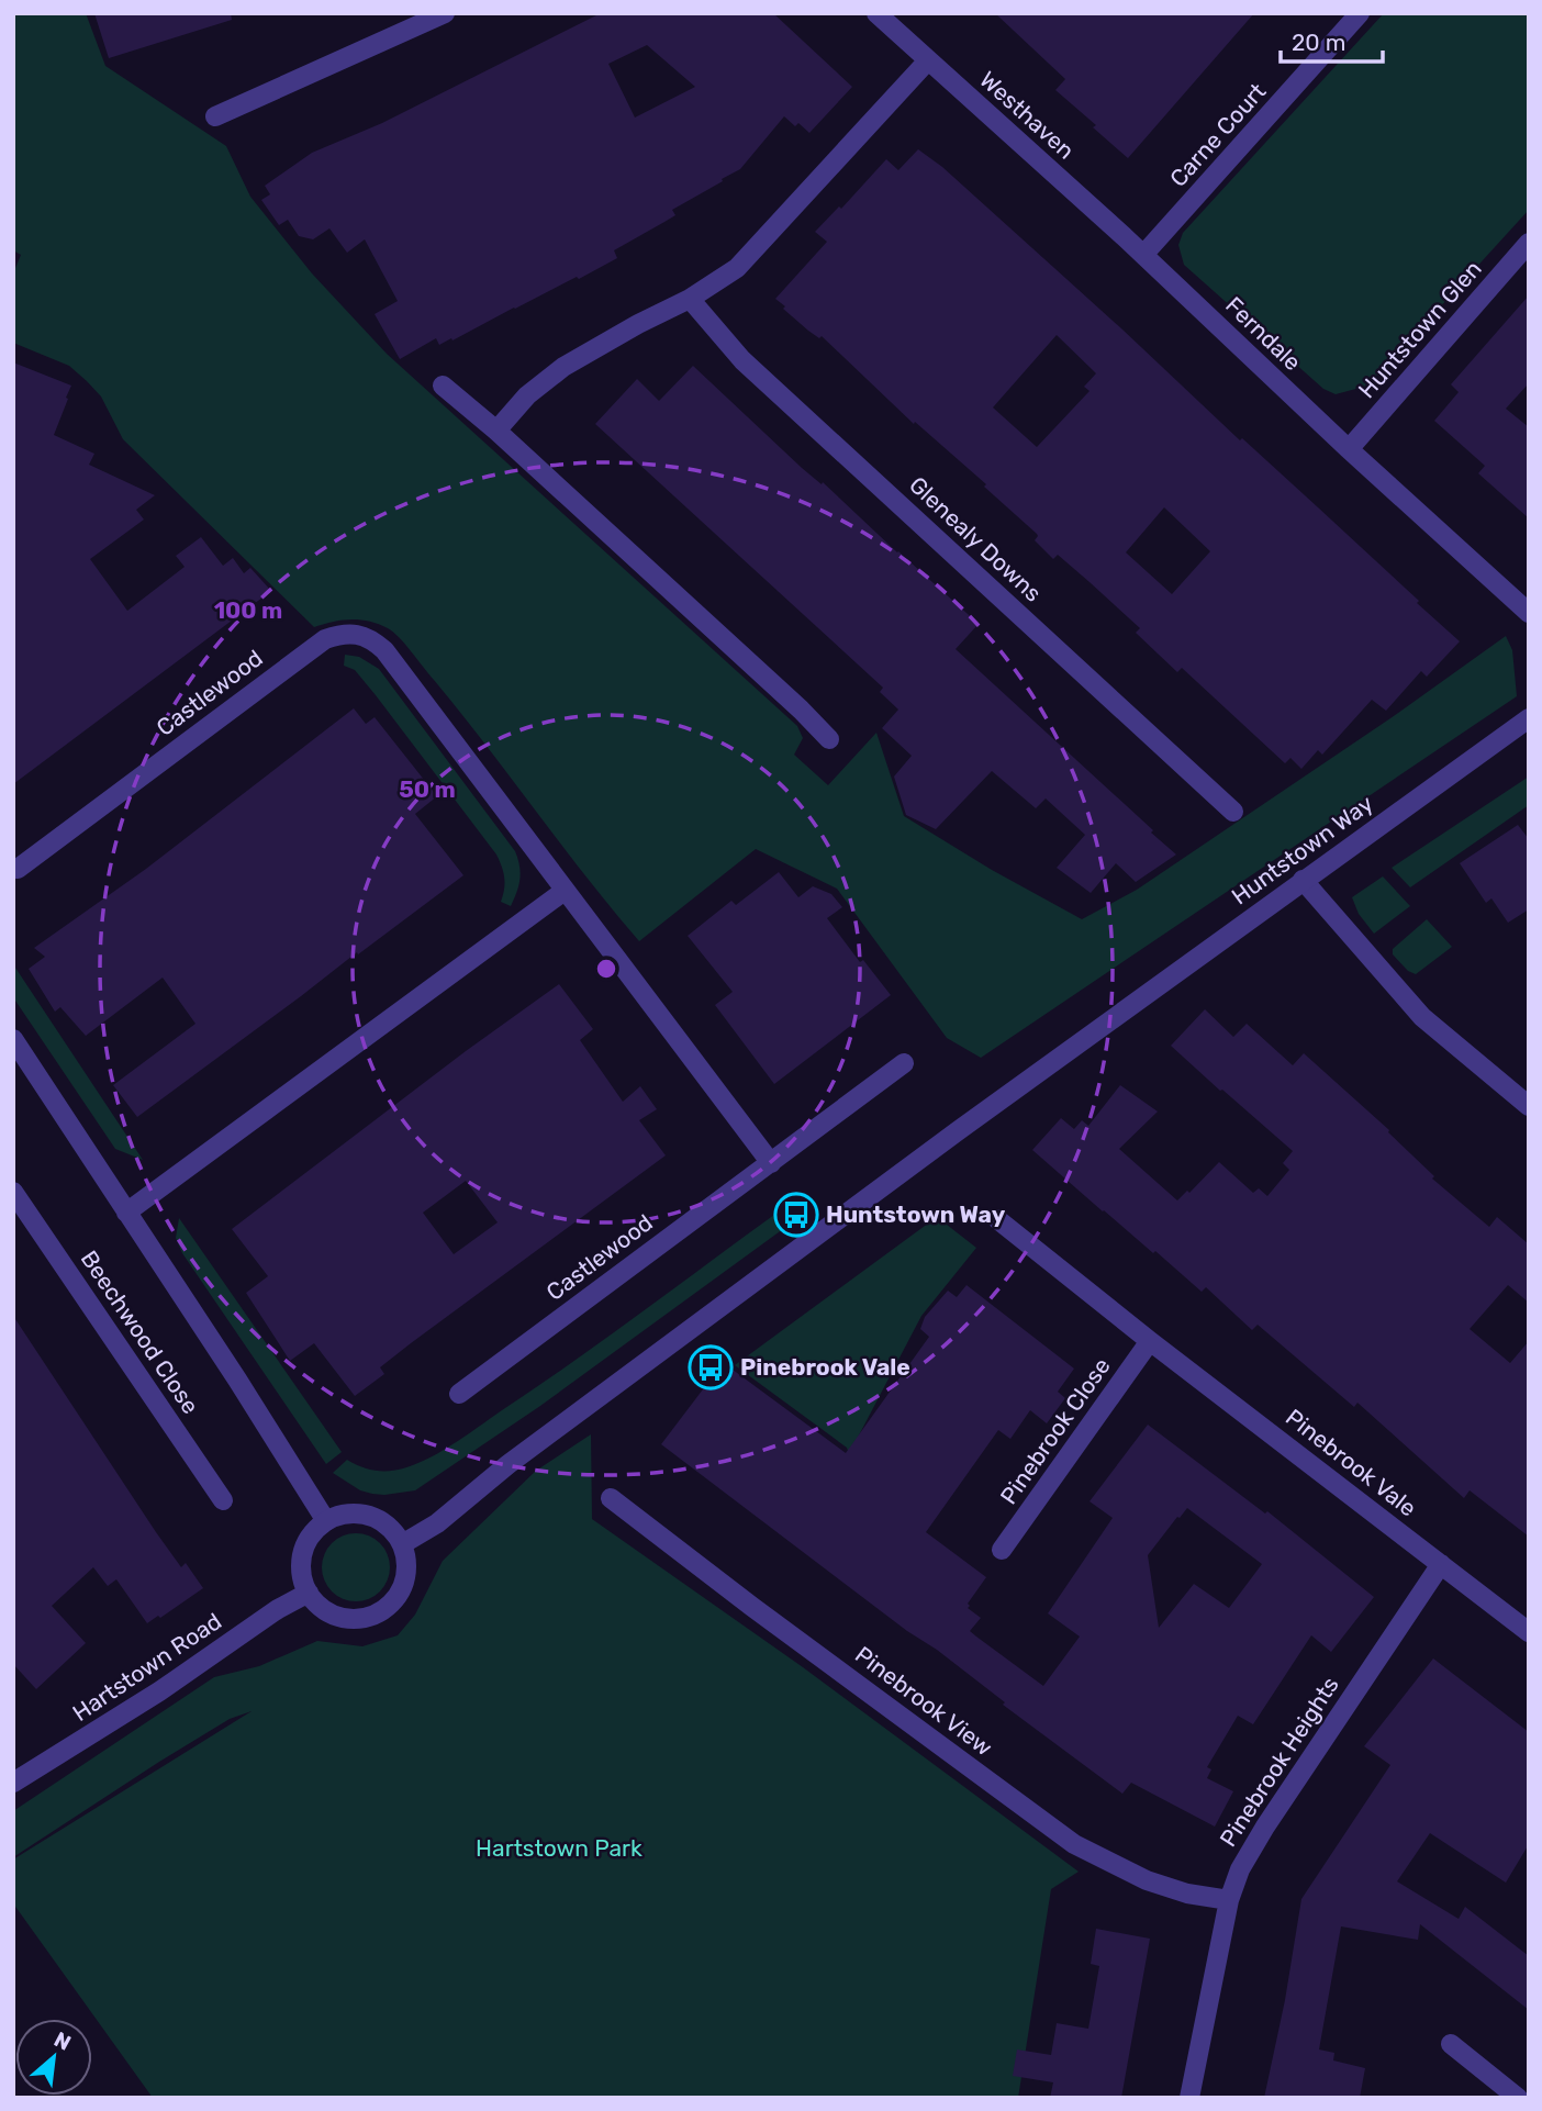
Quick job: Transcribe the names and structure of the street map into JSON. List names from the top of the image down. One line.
{"streets":{"street":["Westhaven","Carne Court","Huntstown Glen","Ferndale","Glenealy Downs","Castlewood","Huntstown Way","Beechwood Close","Pinebrook Close","Pinebrook Vale","Hartstown Road","Pinebrook View","Pinebrook Heights"]},"crossings":[["Westhaven","Carne Court"],["Westhaven","Ferndale"],["Carne Court","Ferndale"],["Huntstown Glen","Ferndale"],["Huntstown Way","Hartstown Road"],["Pinebrook Close","Pinebrook Vale"],["Pinebrook Vale","Pinebrook Heights"],["Pinebrook View","Pinebrook Heights"]],"parks":["Hartstown Park"],"places":{"bus stop":["Huntstown Way","Pinebrook Vale"]},"scale_bar":"20 m","north":"top right","rings":["100 m","50 m"]}
